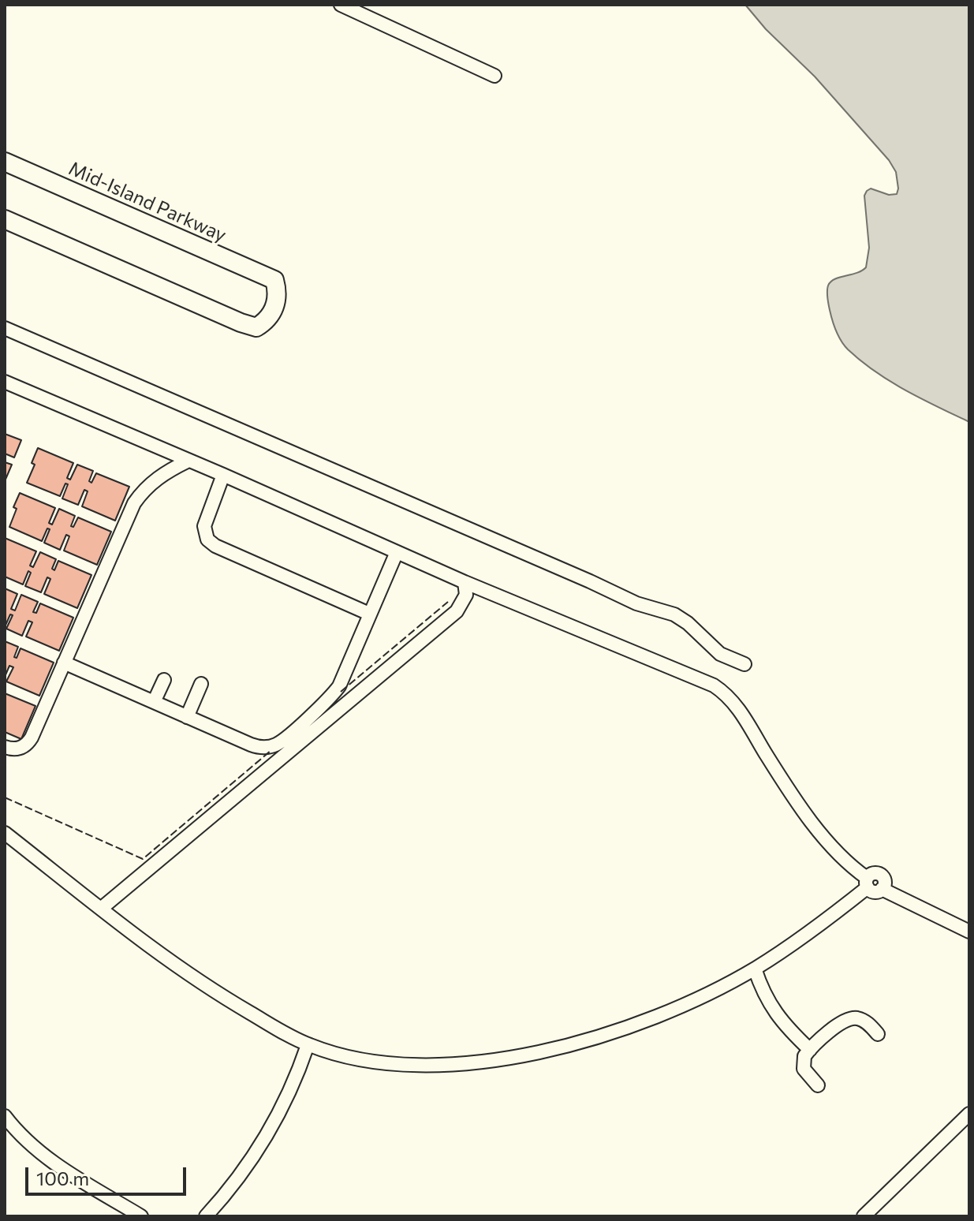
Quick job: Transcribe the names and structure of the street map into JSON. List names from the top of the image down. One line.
{"streets":{"highway":["Mid-Island Parkway"]},"scale_bar":"100 m"}
